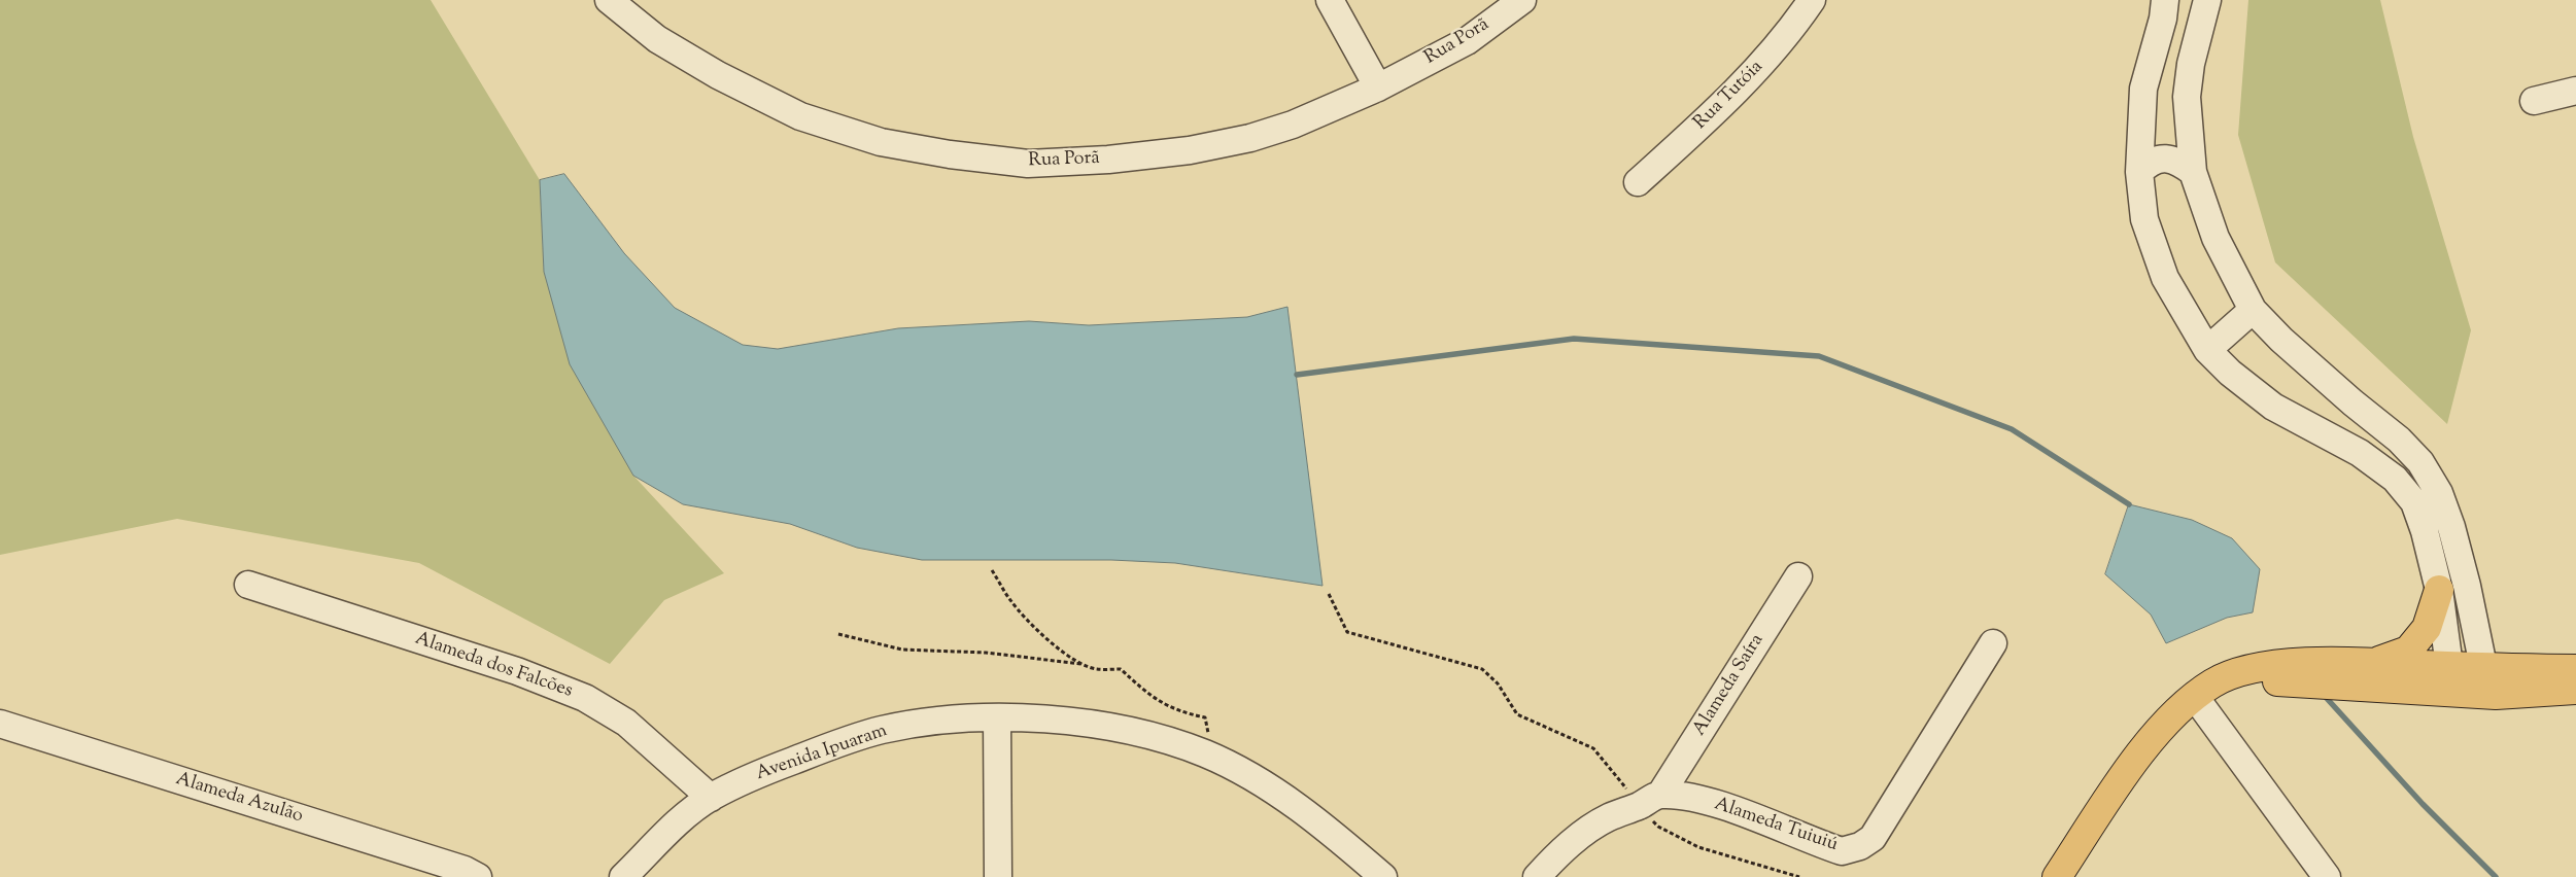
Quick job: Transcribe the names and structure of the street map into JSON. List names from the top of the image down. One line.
{"streets":{"street":["Rua Porã","Rua Tutóia","Alameda dos Falcões","Alameda Saíra","Avenida Ipuaram","Alameda Azulão","Alameda Tuiuiú"]},"crossings":[["Alameda dos Falcões","Avenida Ipuaram"],["Alameda Saíra","Alameda Tuiuiú"]]}
